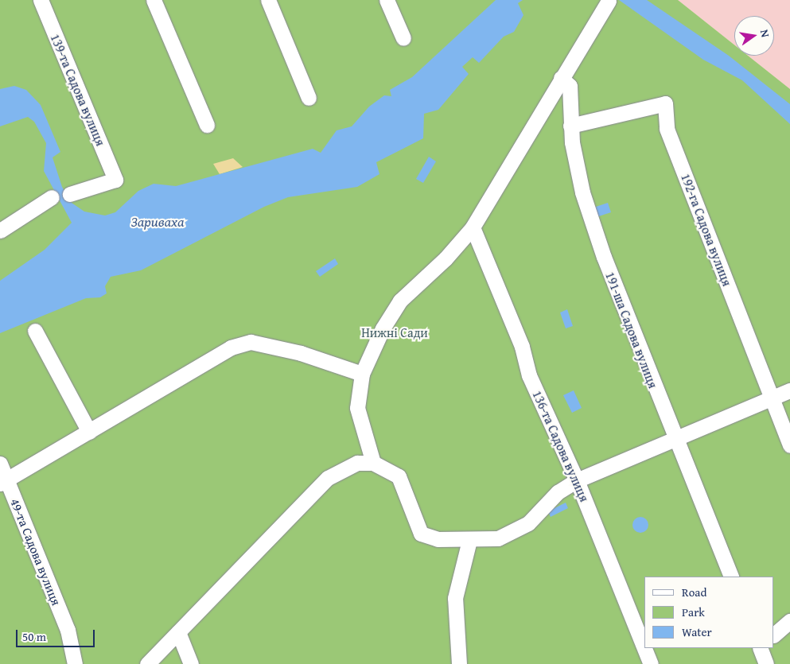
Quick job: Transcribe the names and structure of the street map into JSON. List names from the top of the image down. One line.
{"streets":{"street":["139-та Садова вулиця","192-га Садова вулиця","191-ша Садова вулиця","136-та Садова вулиця","49-та Садова вулиця"]},"crossings":[["192-га Садова вулиця","191-ша Садова вулиця"]],"water":["Зариваха"],"parks":["Нижні Сади"],"legend":["Road","Park","Water"],"scale_bar":"50 m","north":"right"}
